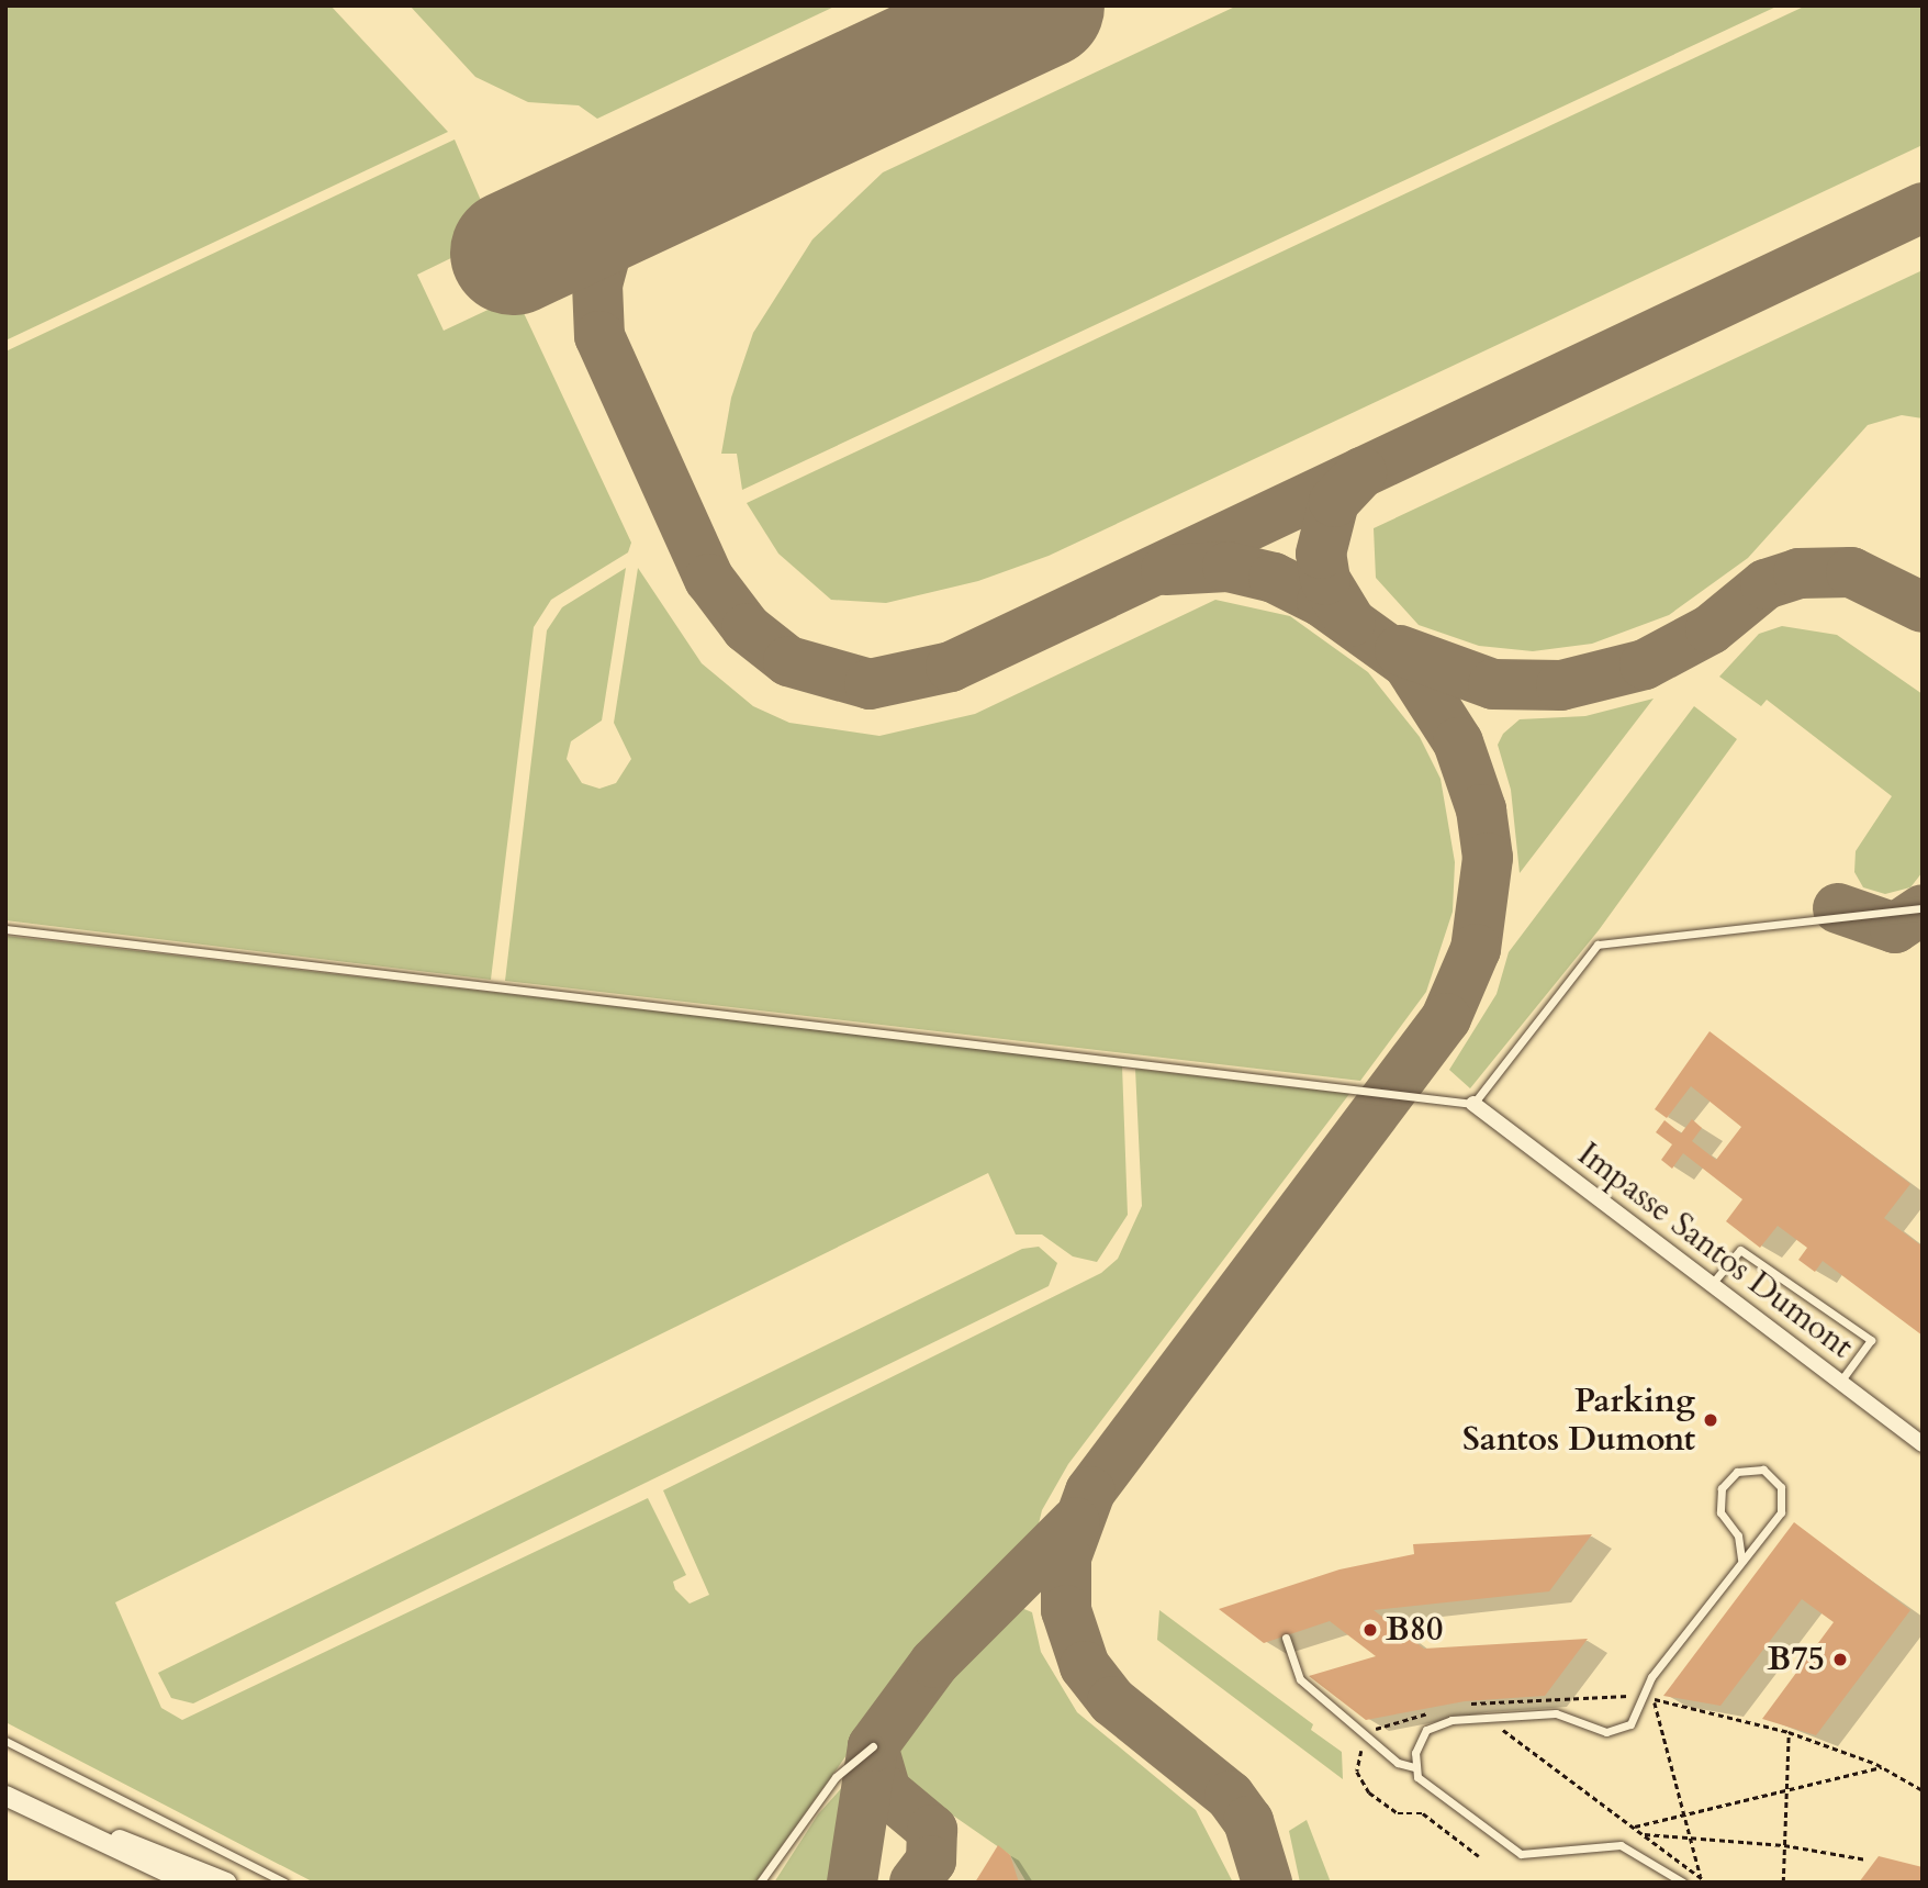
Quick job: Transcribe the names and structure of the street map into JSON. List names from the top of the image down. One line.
{"streets":{"street":["Impasse Santos Dumont"]},"places":["Parking Santos Dumont","B80","B75"]}
